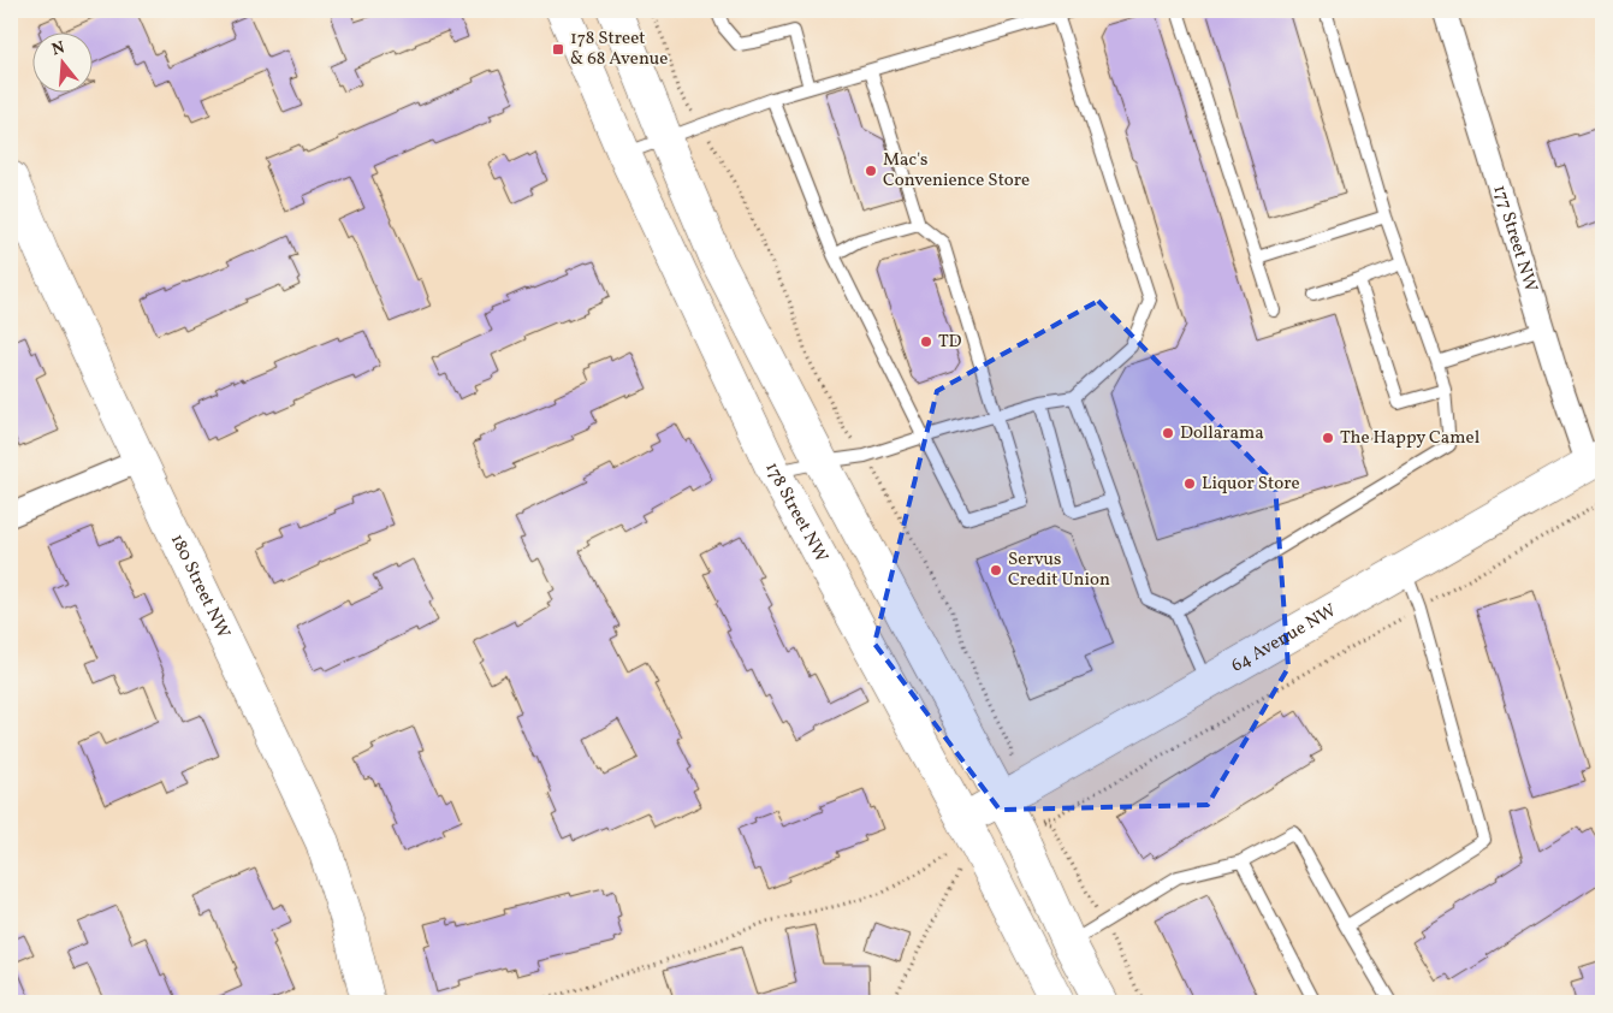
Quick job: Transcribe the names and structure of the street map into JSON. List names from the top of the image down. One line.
{"streets":{"main road":["178 Street NW","180 Street NW","64 Avenue NW"],"street":["177 Street NW"]},"crossings":[["177 Street NW","64 Avenue NW"],["178 Street NW","64 Avenue NW"]],"places":{"transit":["178 Street & 68 Avenue"],"other":["Mac's Convenience Store","TD","Dollarama","The Happy Camel","Liquor Store","Servus Credit Union"]},"north":"top"}
